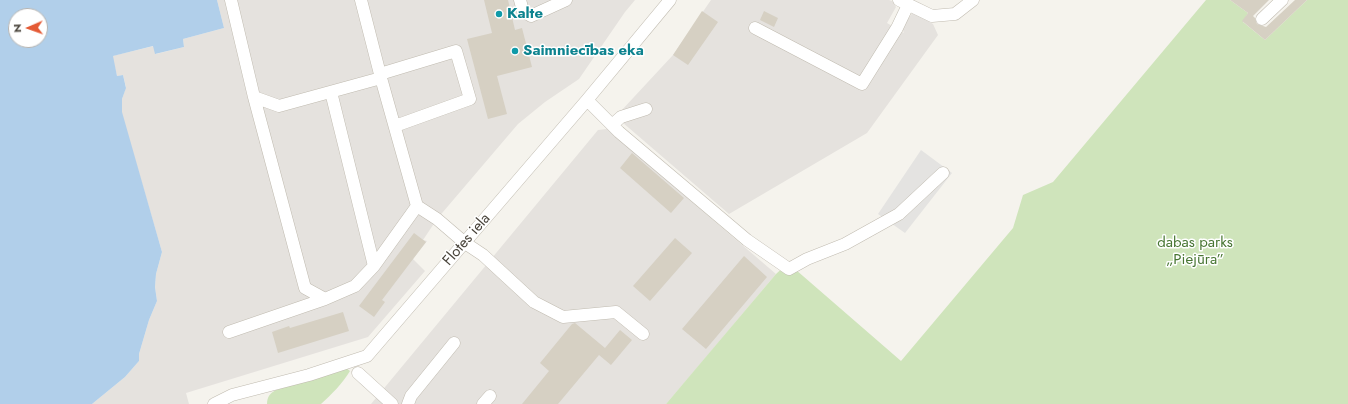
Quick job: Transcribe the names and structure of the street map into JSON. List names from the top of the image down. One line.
{"streets":{"street":["Flotes iela"]},"parks":["dabas parks „Piejūra”"],"places":["Kalte","Saimniecības eka"],"north":"left"}
